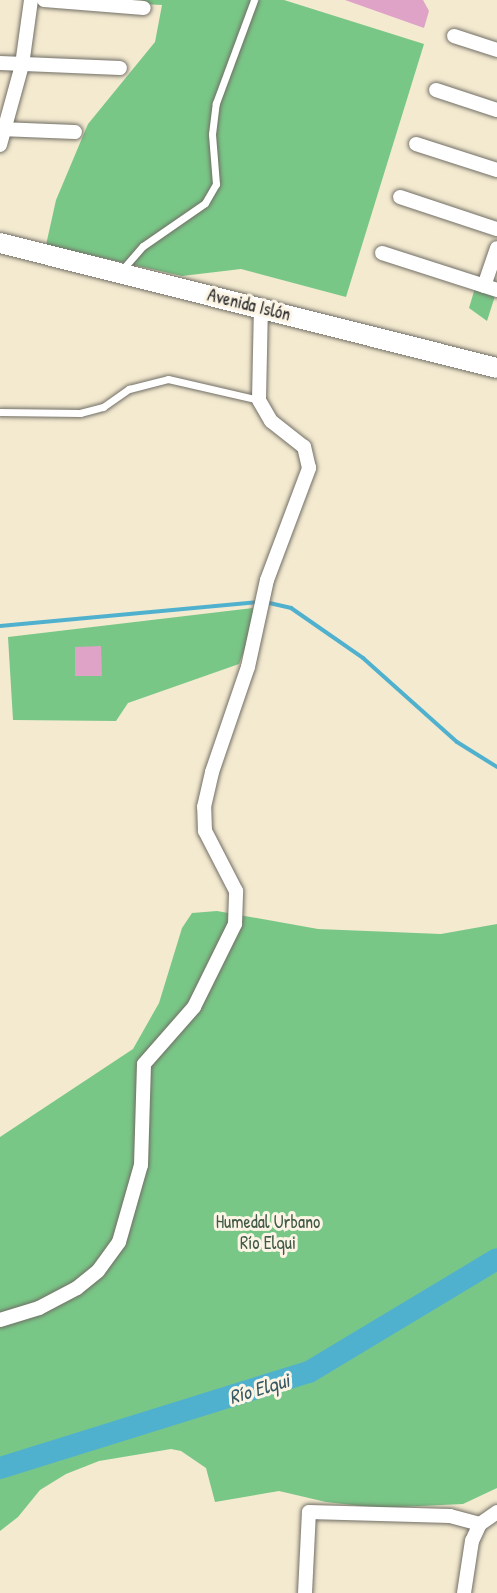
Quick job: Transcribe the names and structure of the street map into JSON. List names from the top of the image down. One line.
{"streets":{"main road":["Avenida Islón"]},"water":["Río Elqui"],"parks":["Humedal Urbano Río Elqui"]}
